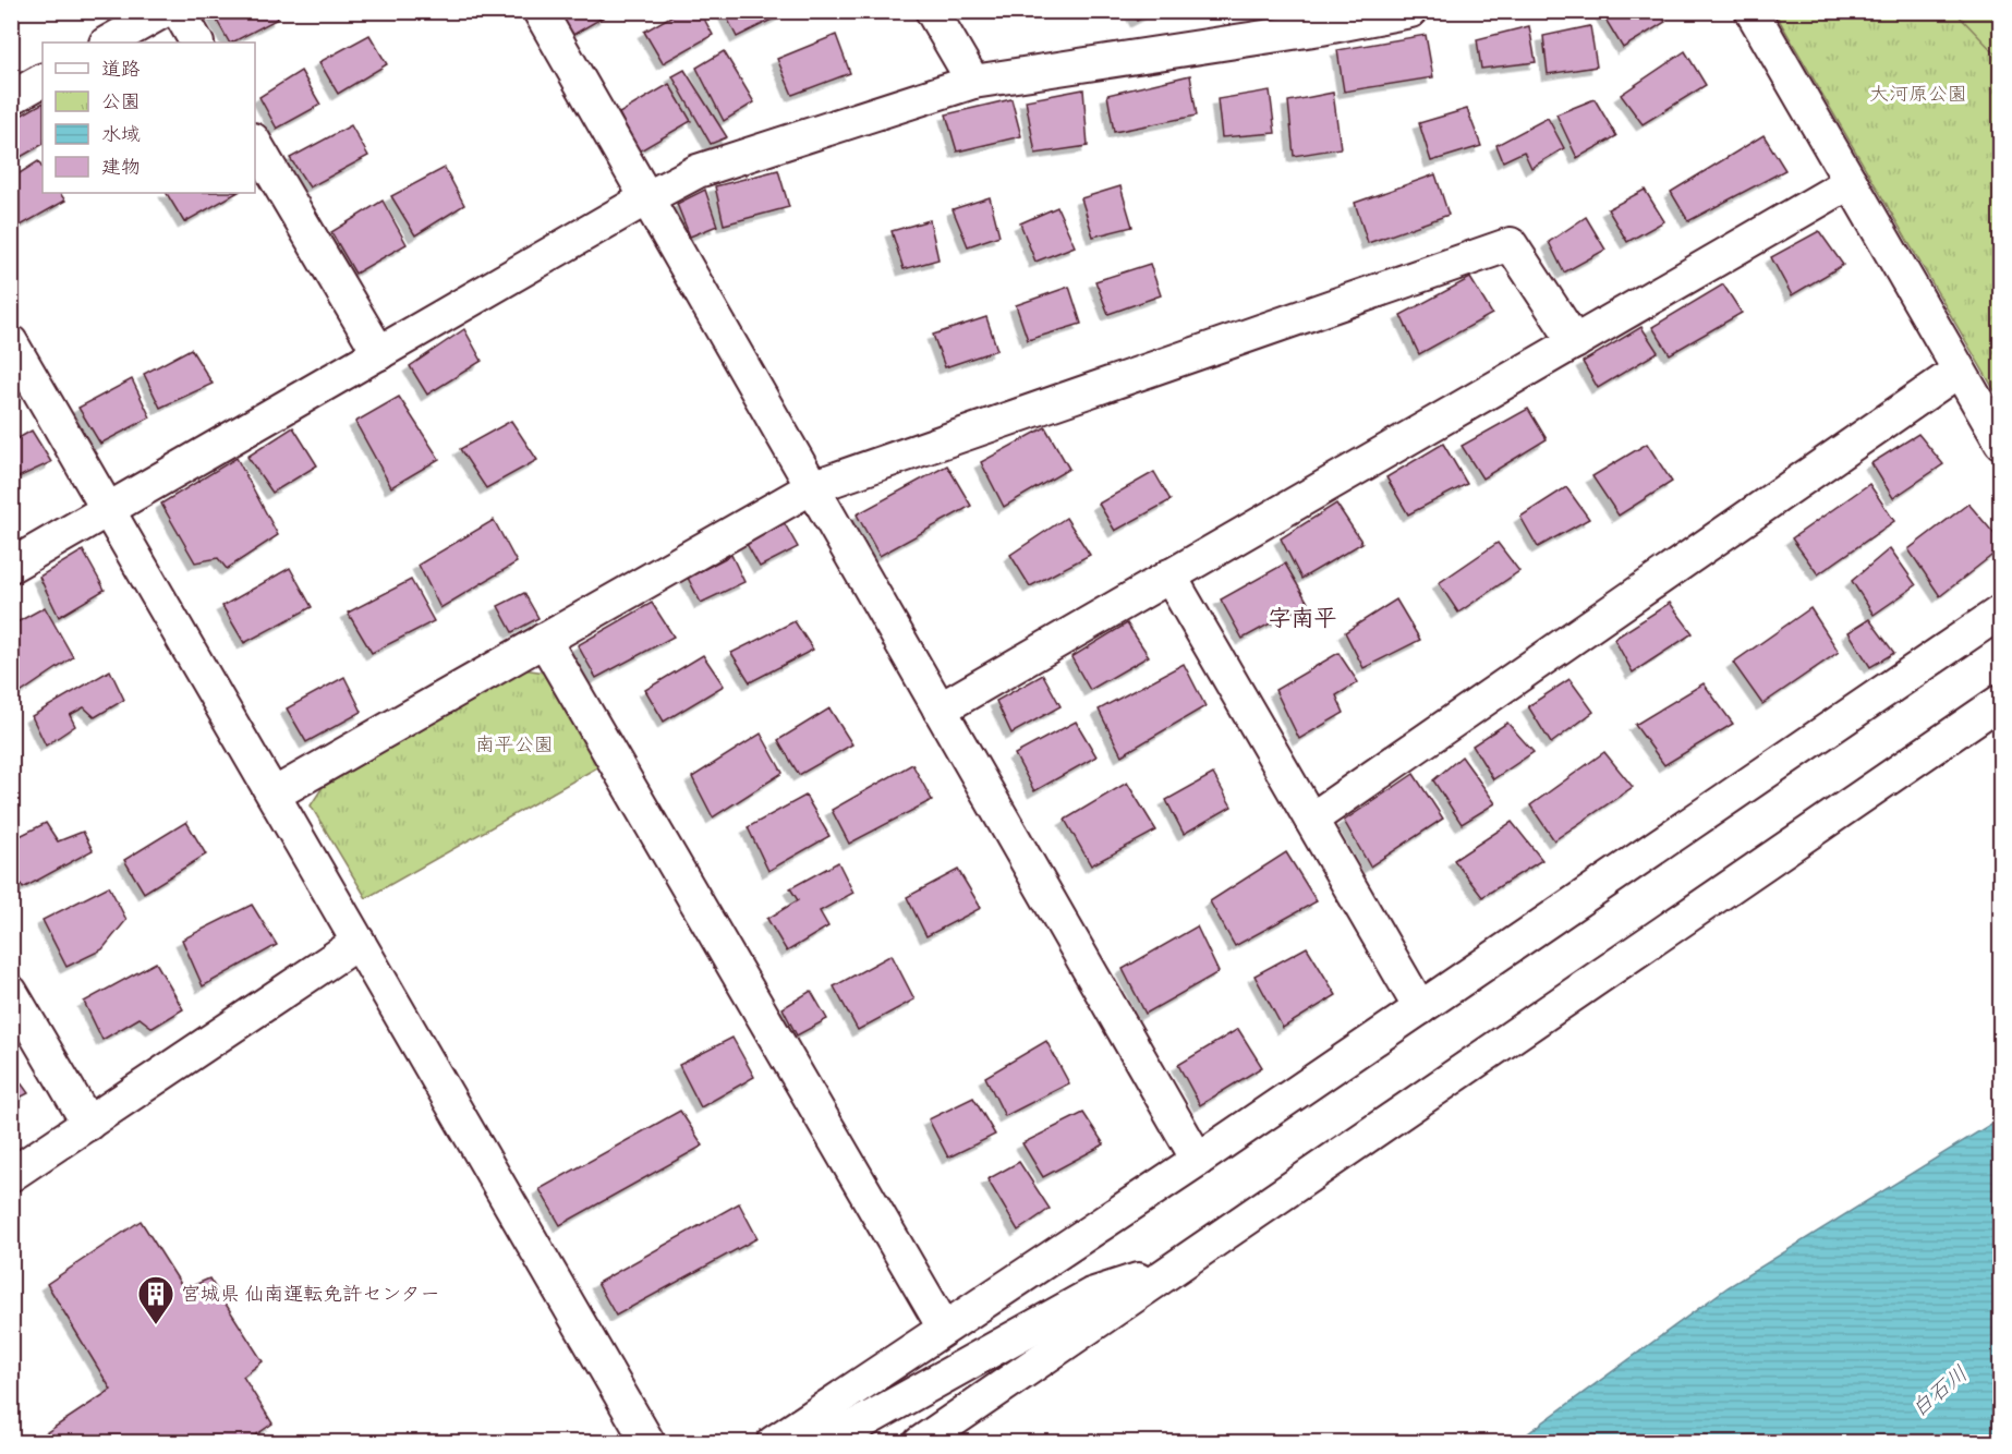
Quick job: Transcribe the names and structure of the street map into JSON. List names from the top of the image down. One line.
{"districts":["字南平"],"water":["白石川"],"parks":["大河原公園","南平公園"],"places":{"building":["宮城県 仙南運転免許センター"]},"legend":["道路","公園","水域","建物"]}
